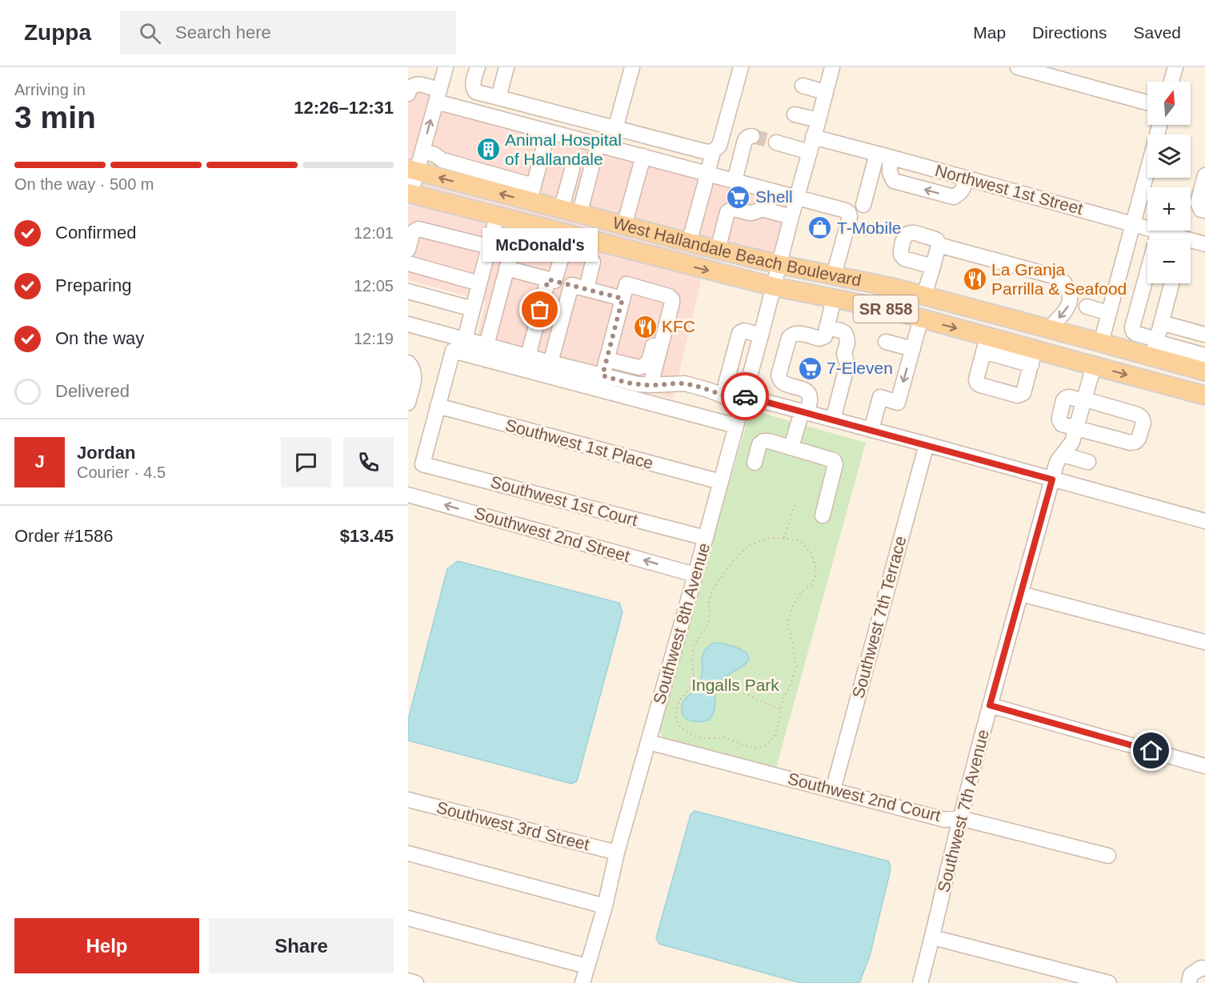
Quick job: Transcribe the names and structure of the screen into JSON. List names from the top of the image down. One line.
{"streets":{"main road":["West Hallandale Beach Boulevard","SR 858"],"street":["Northwest 1st Street","Southwest 1st Place","Southwest 1st Court","Southwest 2nd Street","Southwest 7th Terrace","Southwest 8th Avenue","Southwest 2nd Court","Southwest 7th Avenue","Southwest 3rd Street"]},"crossings":[["Northwest 1st Street","Southwest 8th Avenue"],["West Hallandale Beach Boulevard","Southwest 8th Avenue"],["West Hallandale Beach Boulevard","Southwest 7th Avenue"],["Southwest 1st Place","Southwest 1st Court"],["Southwest 1st Place","Southwest 8th Avenue"],["Southwest 1st Court","Southwest 8th Avenue"],["Southwest 2nd Street","Southwest 8th Avenue"],["Southwest 7th Terrace","Southwest 2nd Court"],["Southwest 8th Avenue","Southwest 2nd Court"],["Southwest 8th Avenue","Southwest 3rd Street"],["Southwest 2nd Court","Southwest 7th Avenue"]],"one_way":["Southwest 2nd Street"],"parks":["Ingalls Park"],"places":{"building":["Animal Hospital of Hallandale"],"supermarket":["Shell","7-Eleven"],"shop":["T-Mobile"],"restaurant":["La Granja Parrilla & Seafood","KFC"],"other":["McDonald's"]},"north":"top","page":{"header":"Zuppa","search":"Search here","nav":["Map","Directions","Saved"],"heading":["3 min","Arriving in","12:26–12:31"],"panel":["Jordan","Courier · 4.5","Order #1586","$13.45"],"map_buttons":["+","−"],"bar":"On the way · 500 m","list":[["Confirmed","12:01"],["Preparing","12:05"],["On the way","12:19"],"Delivered"],"bubble":"McDonald's","round":"J","buttons":["Help","Share"]}}
